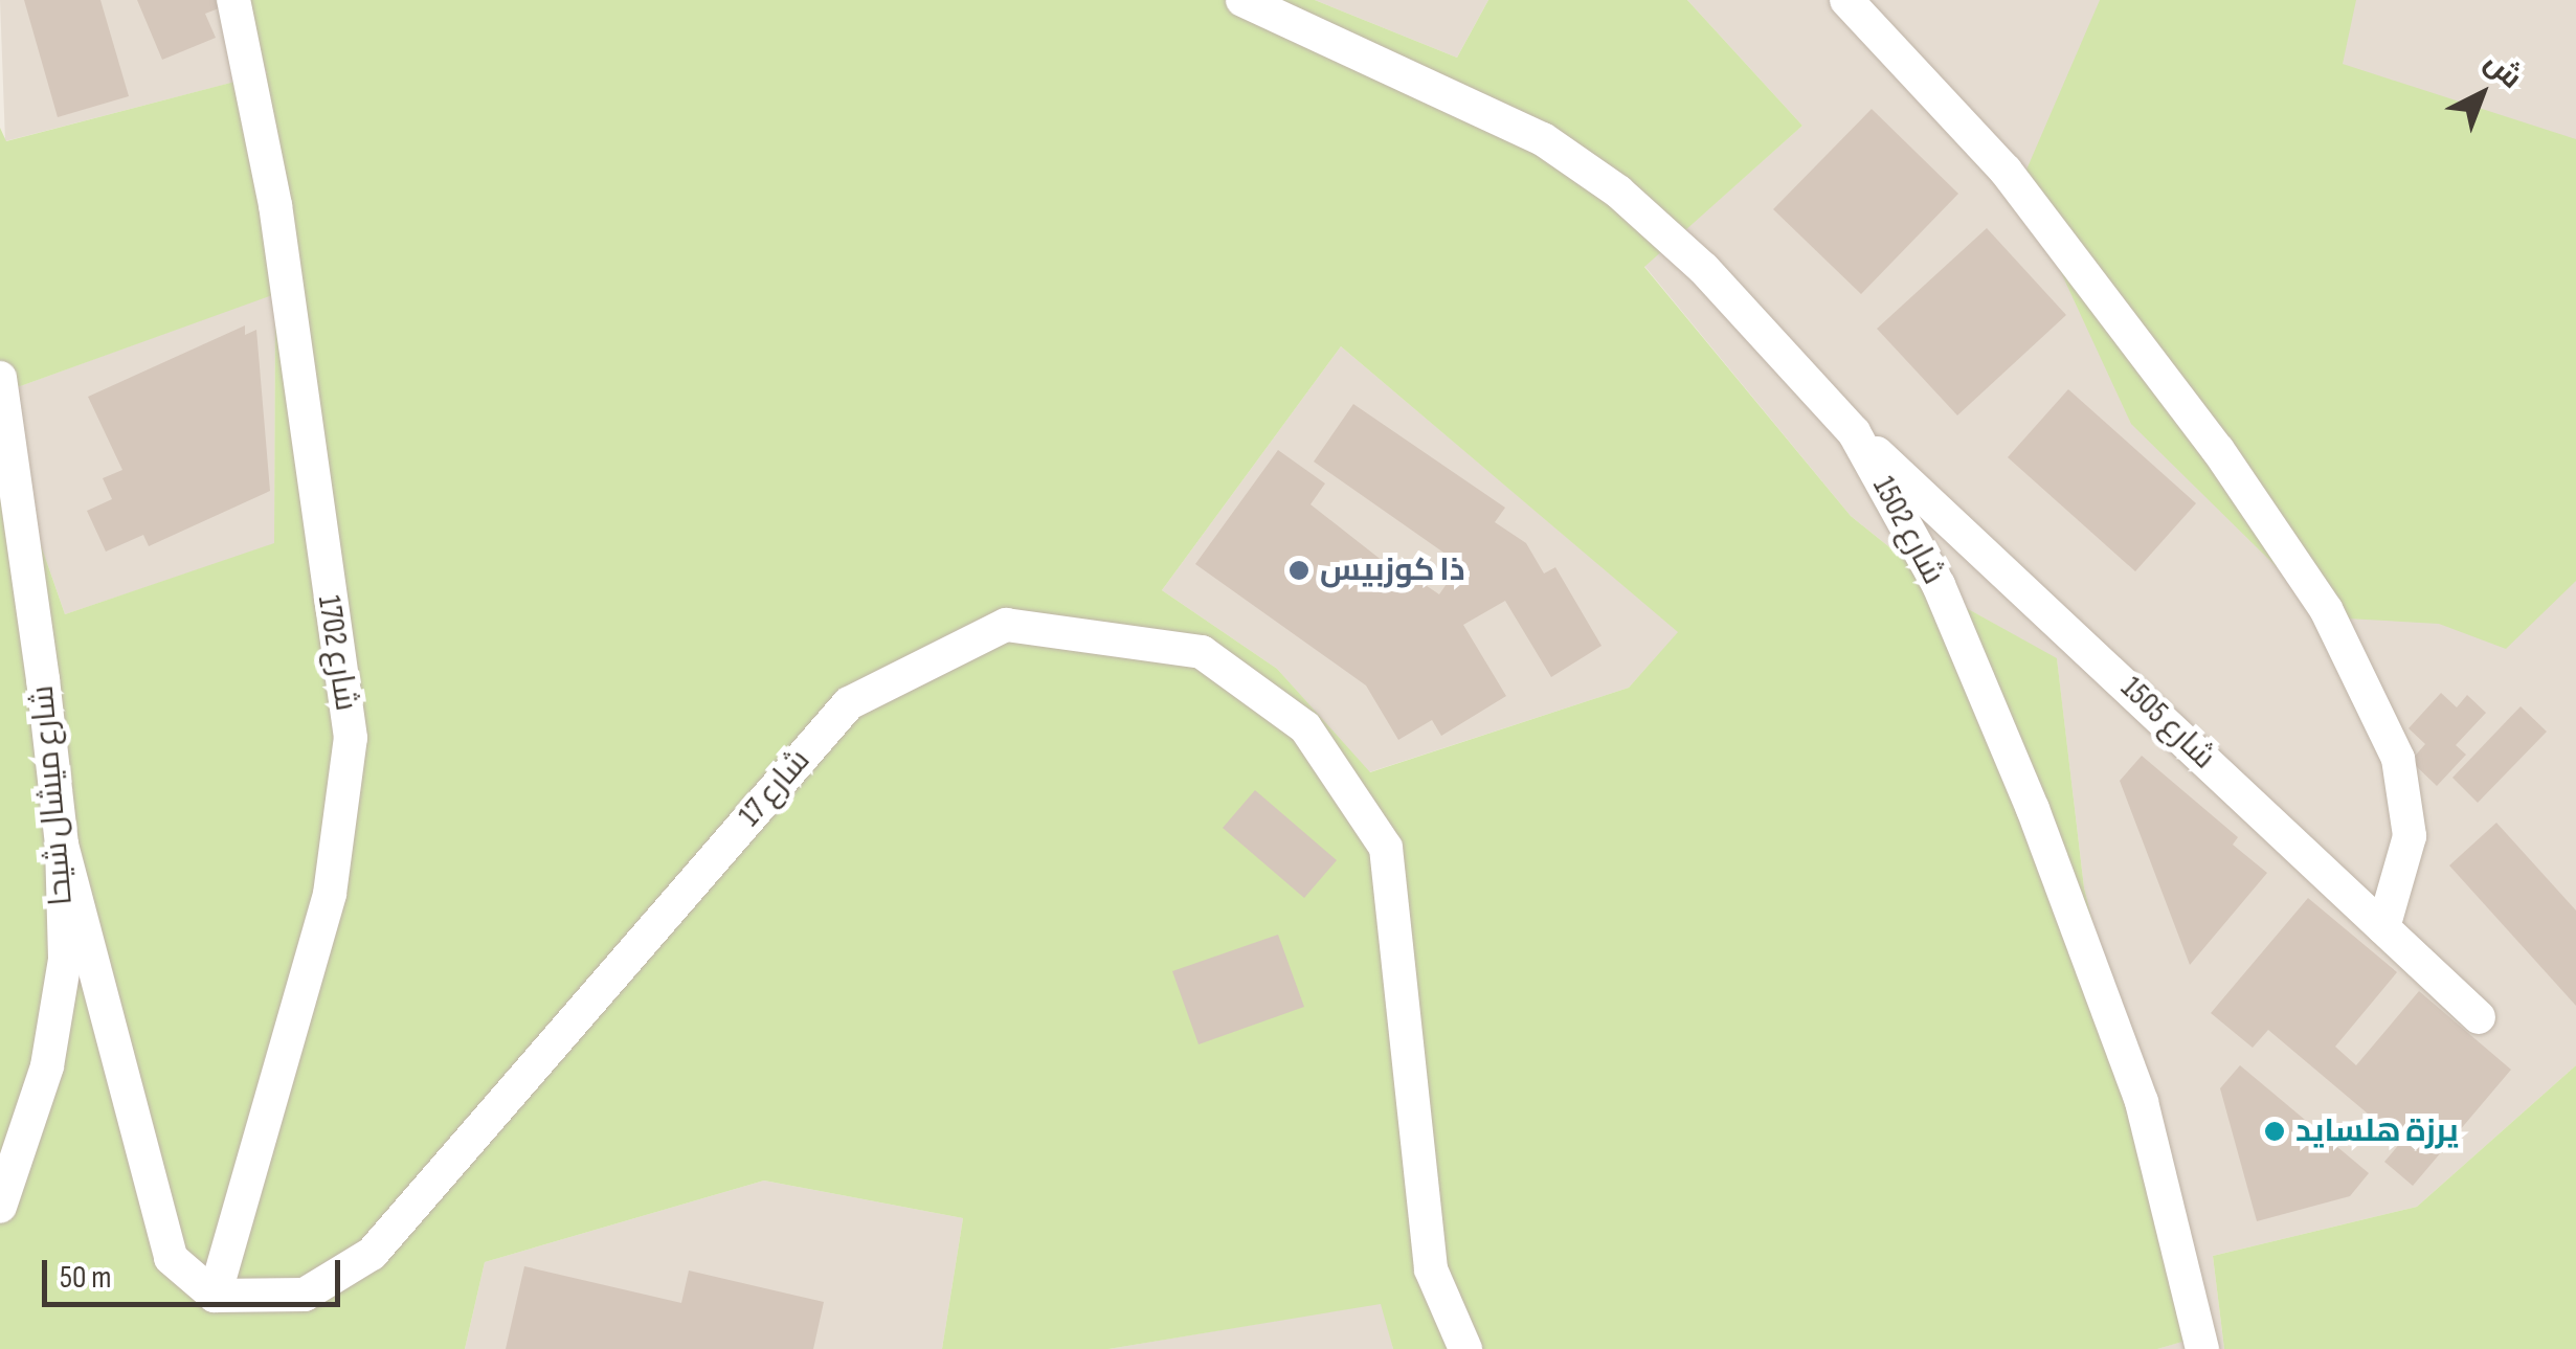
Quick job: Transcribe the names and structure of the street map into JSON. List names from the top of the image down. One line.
{"streets":{"street":["شارع 1502","شارع 1702","شارع 1505","شارع 17","شارع ميشال شيحا"]},"crossings":[["شارع 1502","شارع 1505"],["شارع 1702","شارع 17"]],"places":["ذا كوزبيس","يرزة هلسايد"],"scale_bar":"50 m","north":"top right"}
